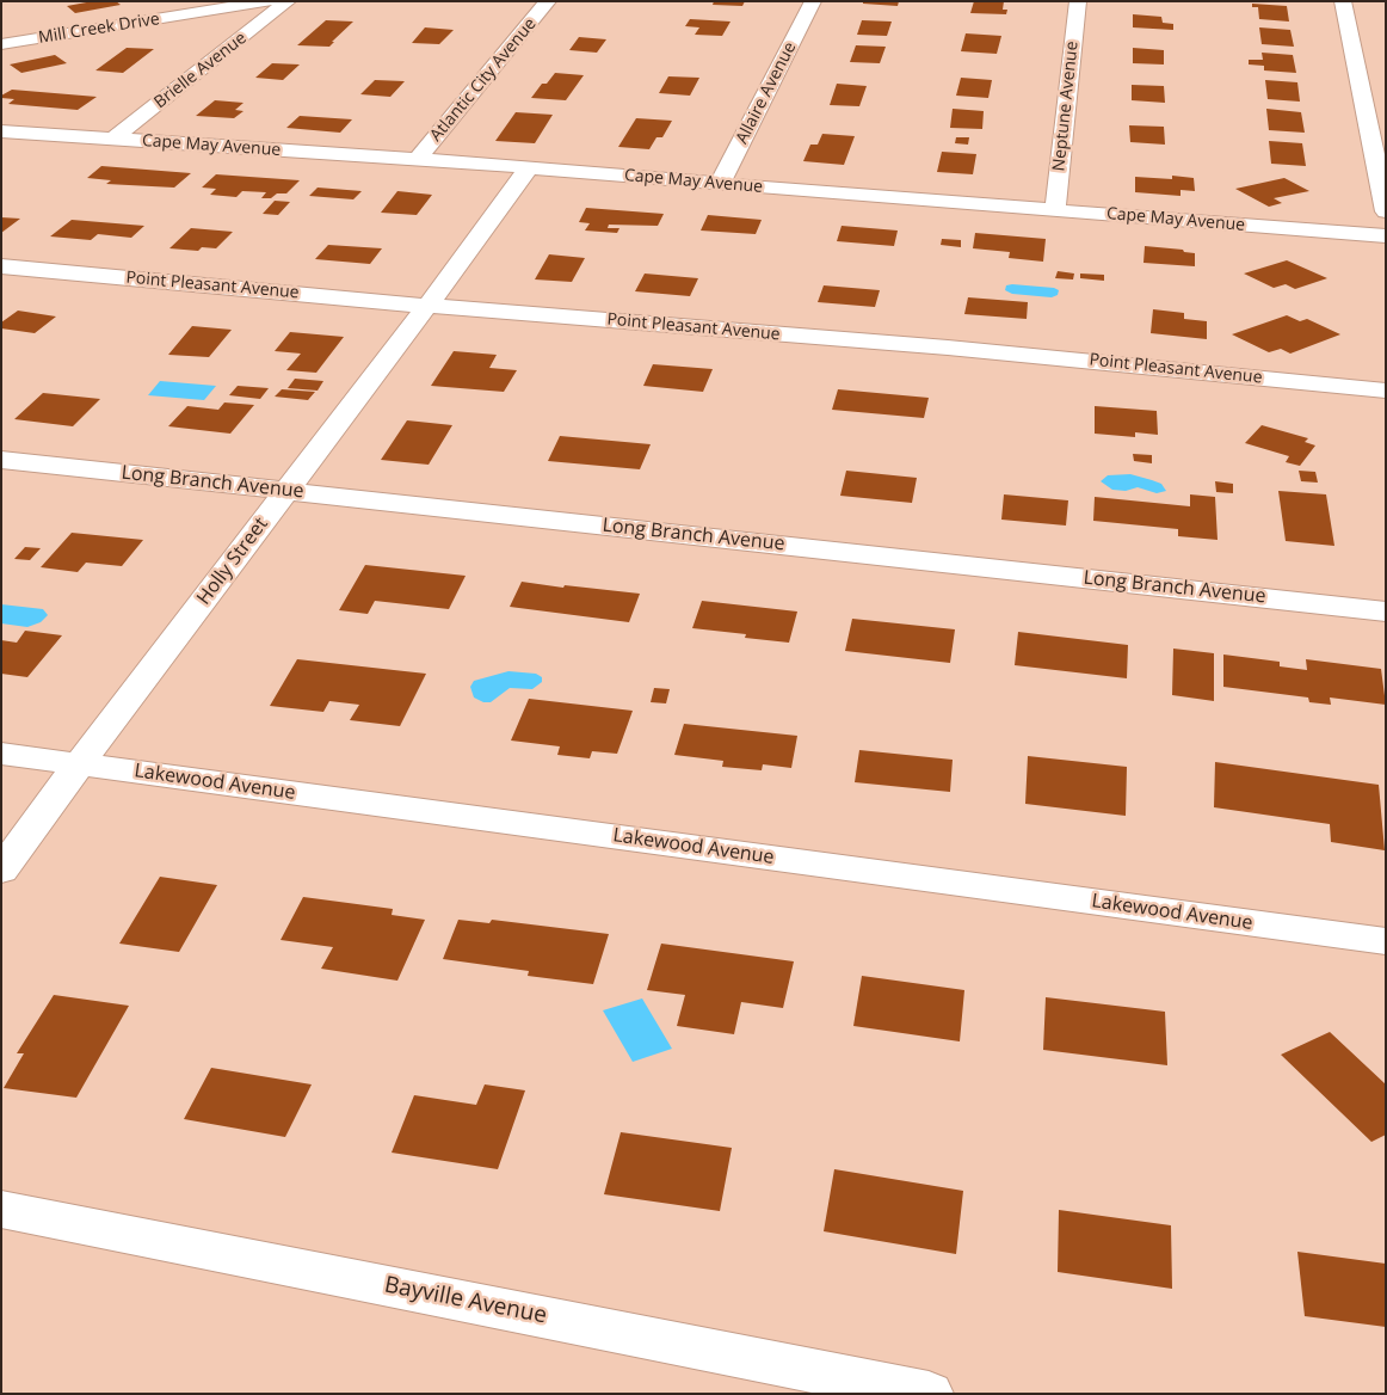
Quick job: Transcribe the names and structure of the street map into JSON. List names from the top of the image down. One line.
{"streets":{"street":["Mill Creek Drive","Brielle Avenue","Atlantic City Avenue","Allaire Avenue","Neptune Avenue","Cape May Avenue","Point Pleasant Avenue","Long Branch Avenue","Holly Street","Lakewood Avenue","Bayville Avenue"]},"crossings":[["Brielle Avenue","Cape May Avenue"],["Atlantic City Avenue","Cape May Avenue"],["Allaire Avenue","Cape May Avenue"],["Neptune Avenue","Cape May Avenue"],["Cape May Avenue","Holly Street"],["Point Pleasant Avenue","Holly Street"],["Long Branch Avenue","Holly Street"],["Holly Street","Lakewood Avenue"]]}
